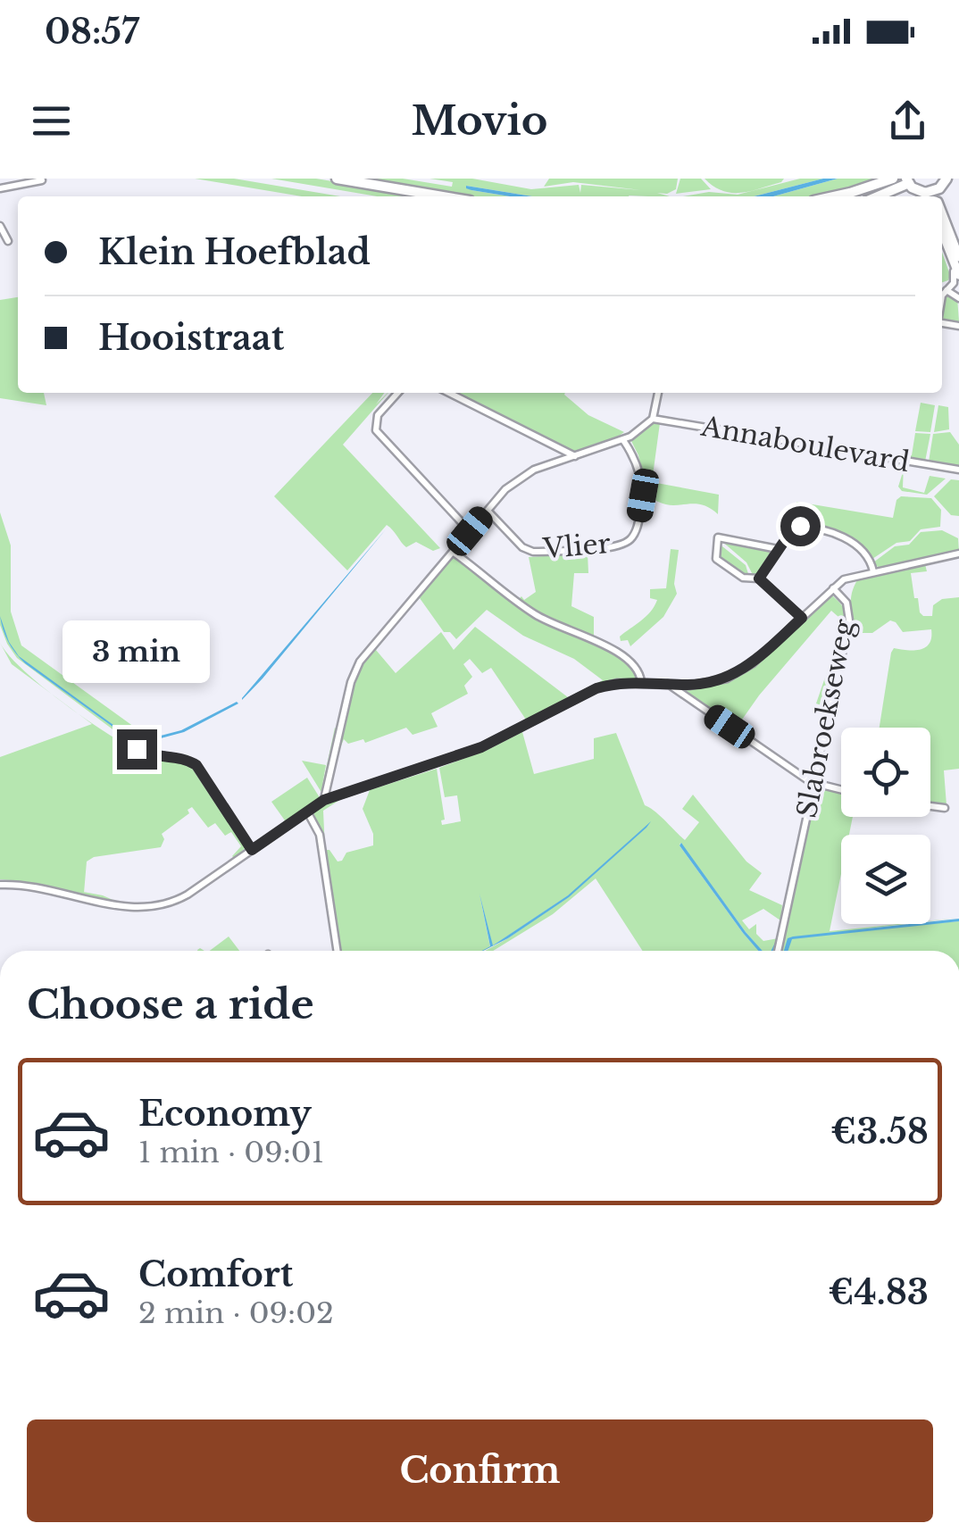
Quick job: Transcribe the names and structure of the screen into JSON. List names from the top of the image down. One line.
{"streets":{"street":["Annaboulevard","Vlier","Slabroekseweg"]},"page":{"status":"08:57","header":"Movio","banner":["Klein Hoefblad","Hooistraat"],"bubble":"3 min","heading":"Choose a ride","list":[{"name":"Economy","note":"1 min · 09:01","value":"€3.58"},{"name":"Comfort","note":"2 min · 09:02","value":"€4.83"}],"buttons":"Confirm"}}
